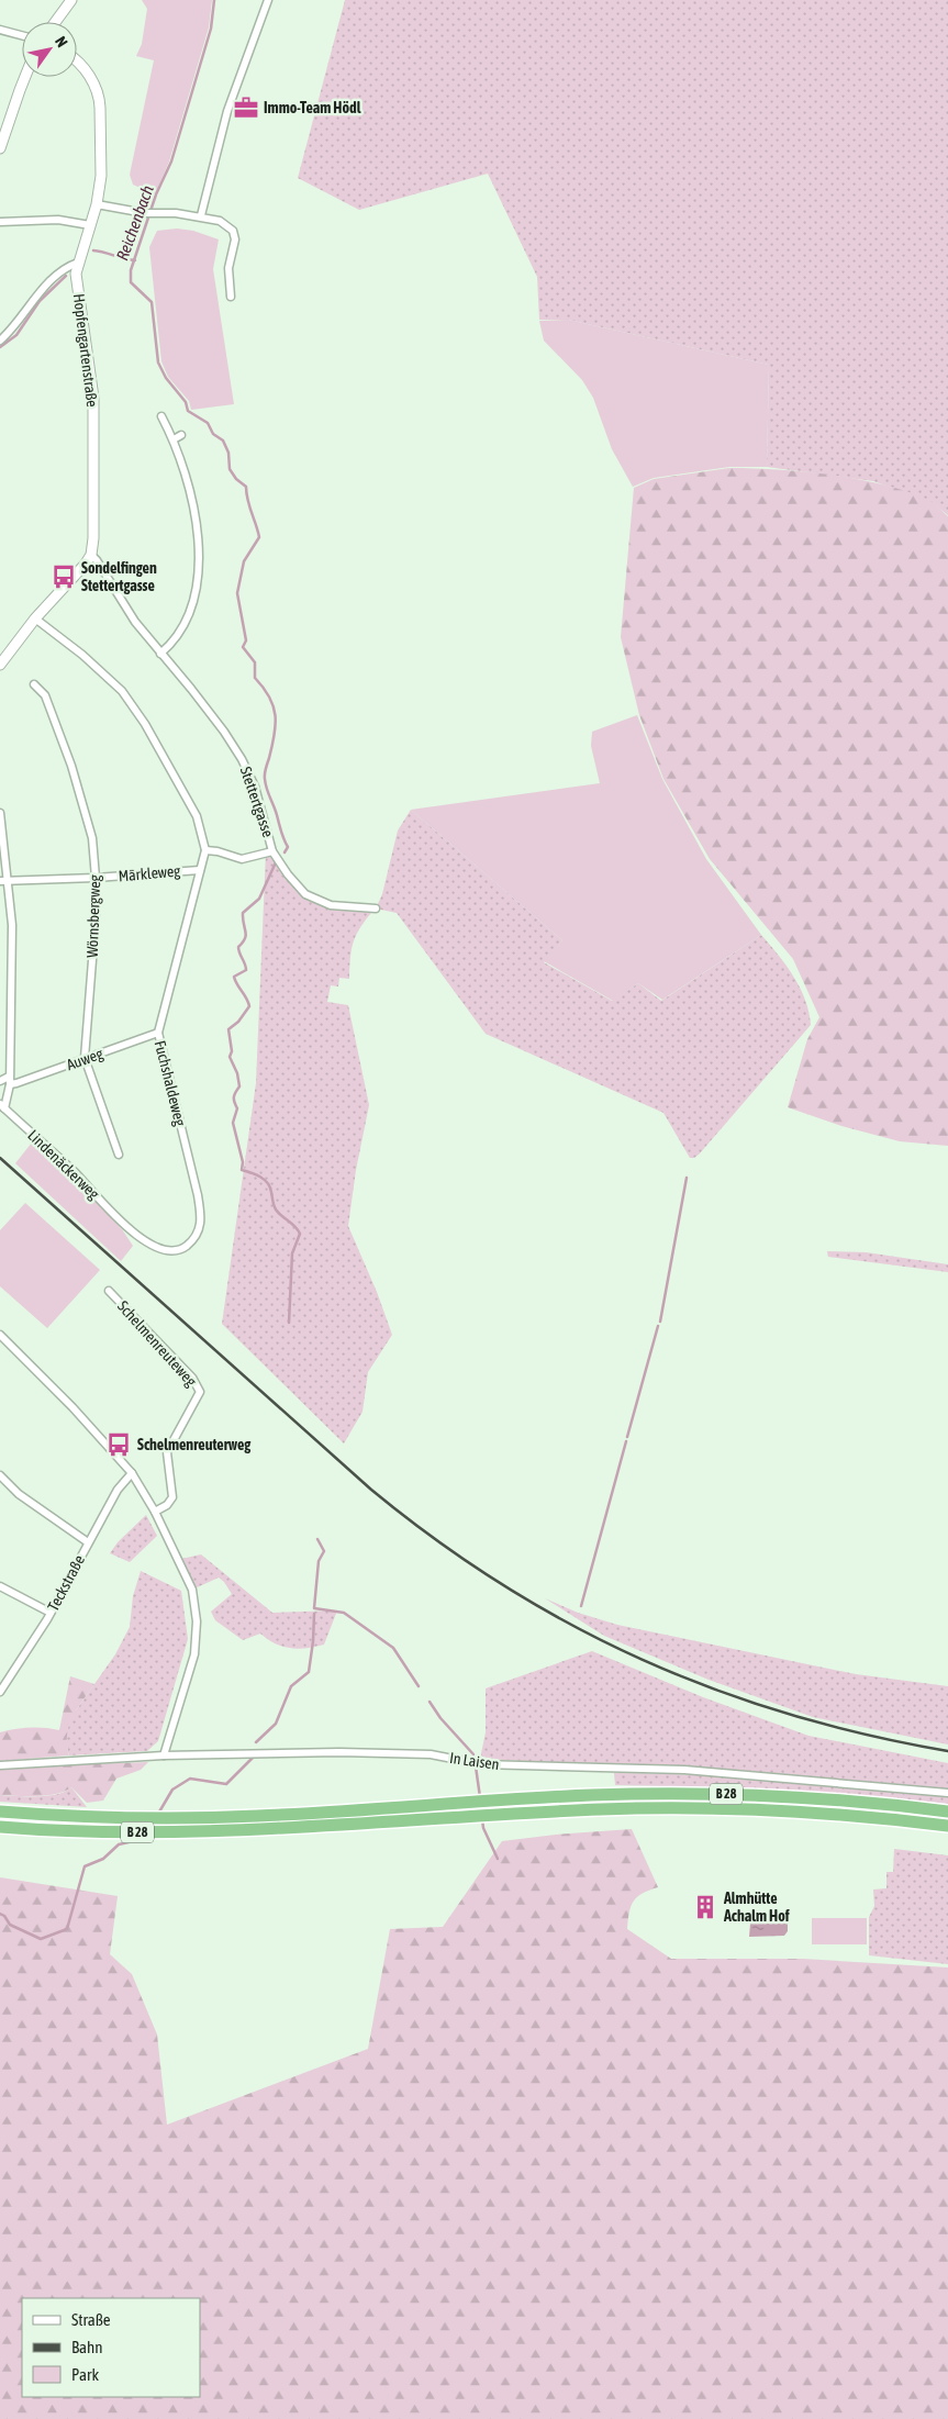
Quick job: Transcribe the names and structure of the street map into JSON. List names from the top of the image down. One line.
{"streets":{"highway":["B 28"],"street":["Hopfengartenstraße","Stettertgasse","Märkleweg","Wörnsbergweg","Auweg","Fuchshaldeweg","Lindenäckerweg","Schelmenreuteweg","Teckstraße","In Laisen"]},"crossings":[["Hopfengartenstraße","Stettertgasse"],["Hopfengartenstraße","Fuchshaldeweg"],["Märkleweg","Wörnsbergweg"],["Märkleweg","Fuchshaldeweg"],["Wörnsbergweg","Auweg"],["Auweg","Fuchshaldeweg"],["Fuchshaldeweg","Lindenäckerweg"]],"water":["Reichenbach"],"places":{"office":["Immo-Team Hödl"],"bus stop":["Sondelfingen Stettertgasse","Schelmenreuterweg"],"building":["Almhütte Achalm Hof"]},"legend":["Straße","Bahn","Park"],"north":"top right"}
